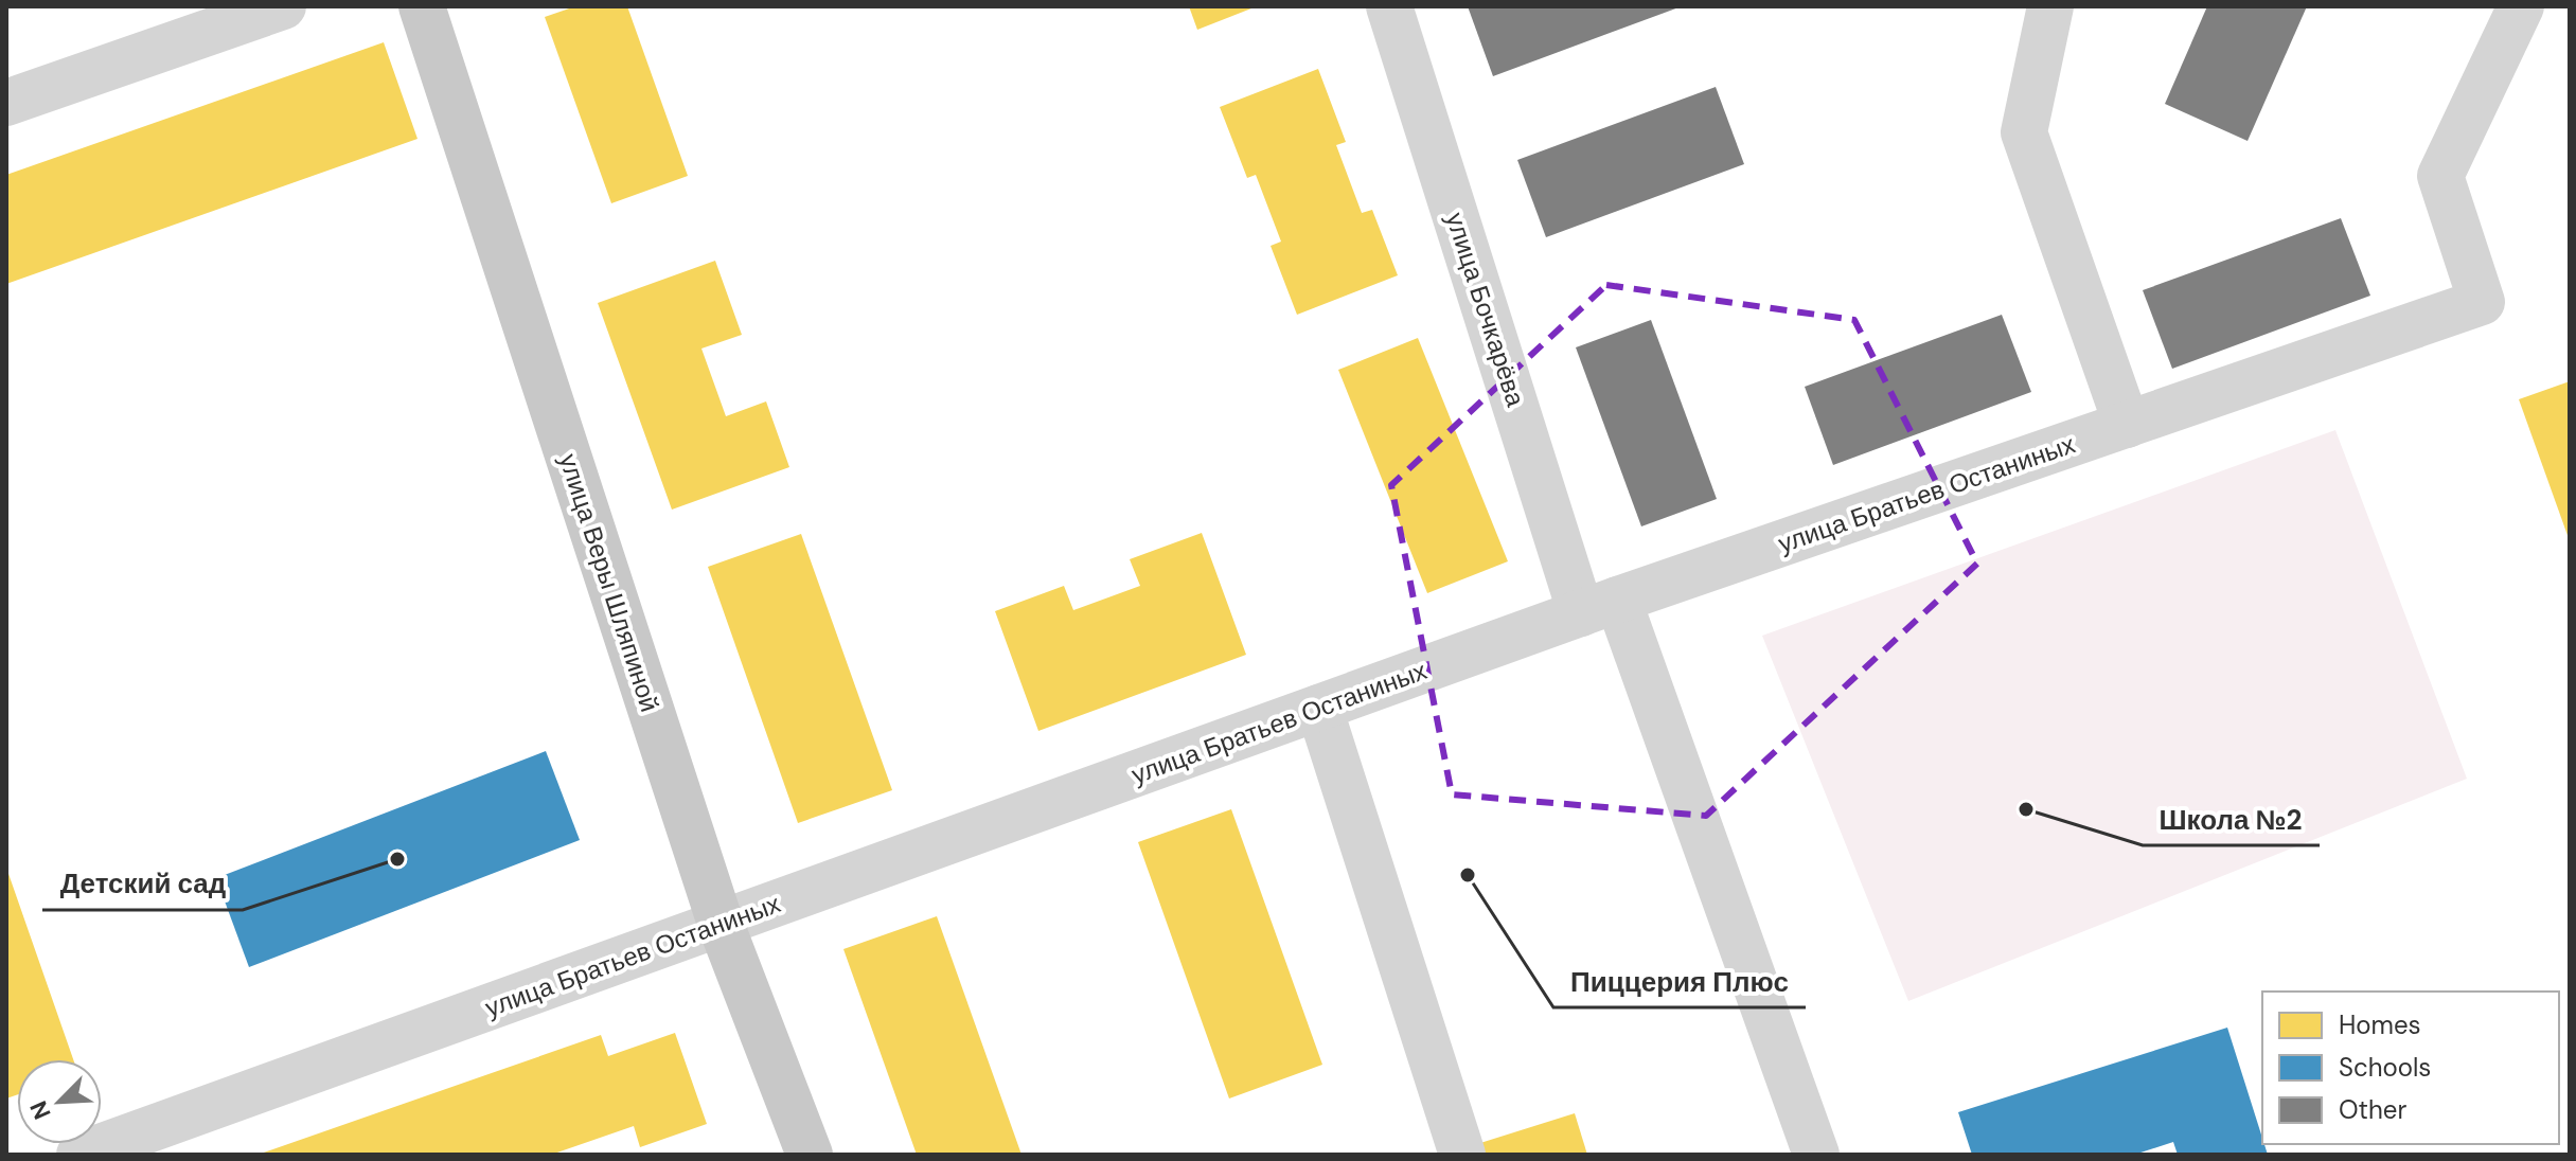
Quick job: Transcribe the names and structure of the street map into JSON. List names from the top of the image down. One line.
{"streets":{"main road":["улица Веры Шляпиной"],"street":["улица Бочкарёва","улица Братьев Останиных"]},"crossings":[["улица Бочкарёва","улица Братьев Останиных"],["улица Братьев Останиных","улица Веры Шляпиной"]],"places":["Школа №2","Детский сад","Пиццерия Плюс"],"legend":["Homes","Schools","Other"],"north":"bottom left"}
